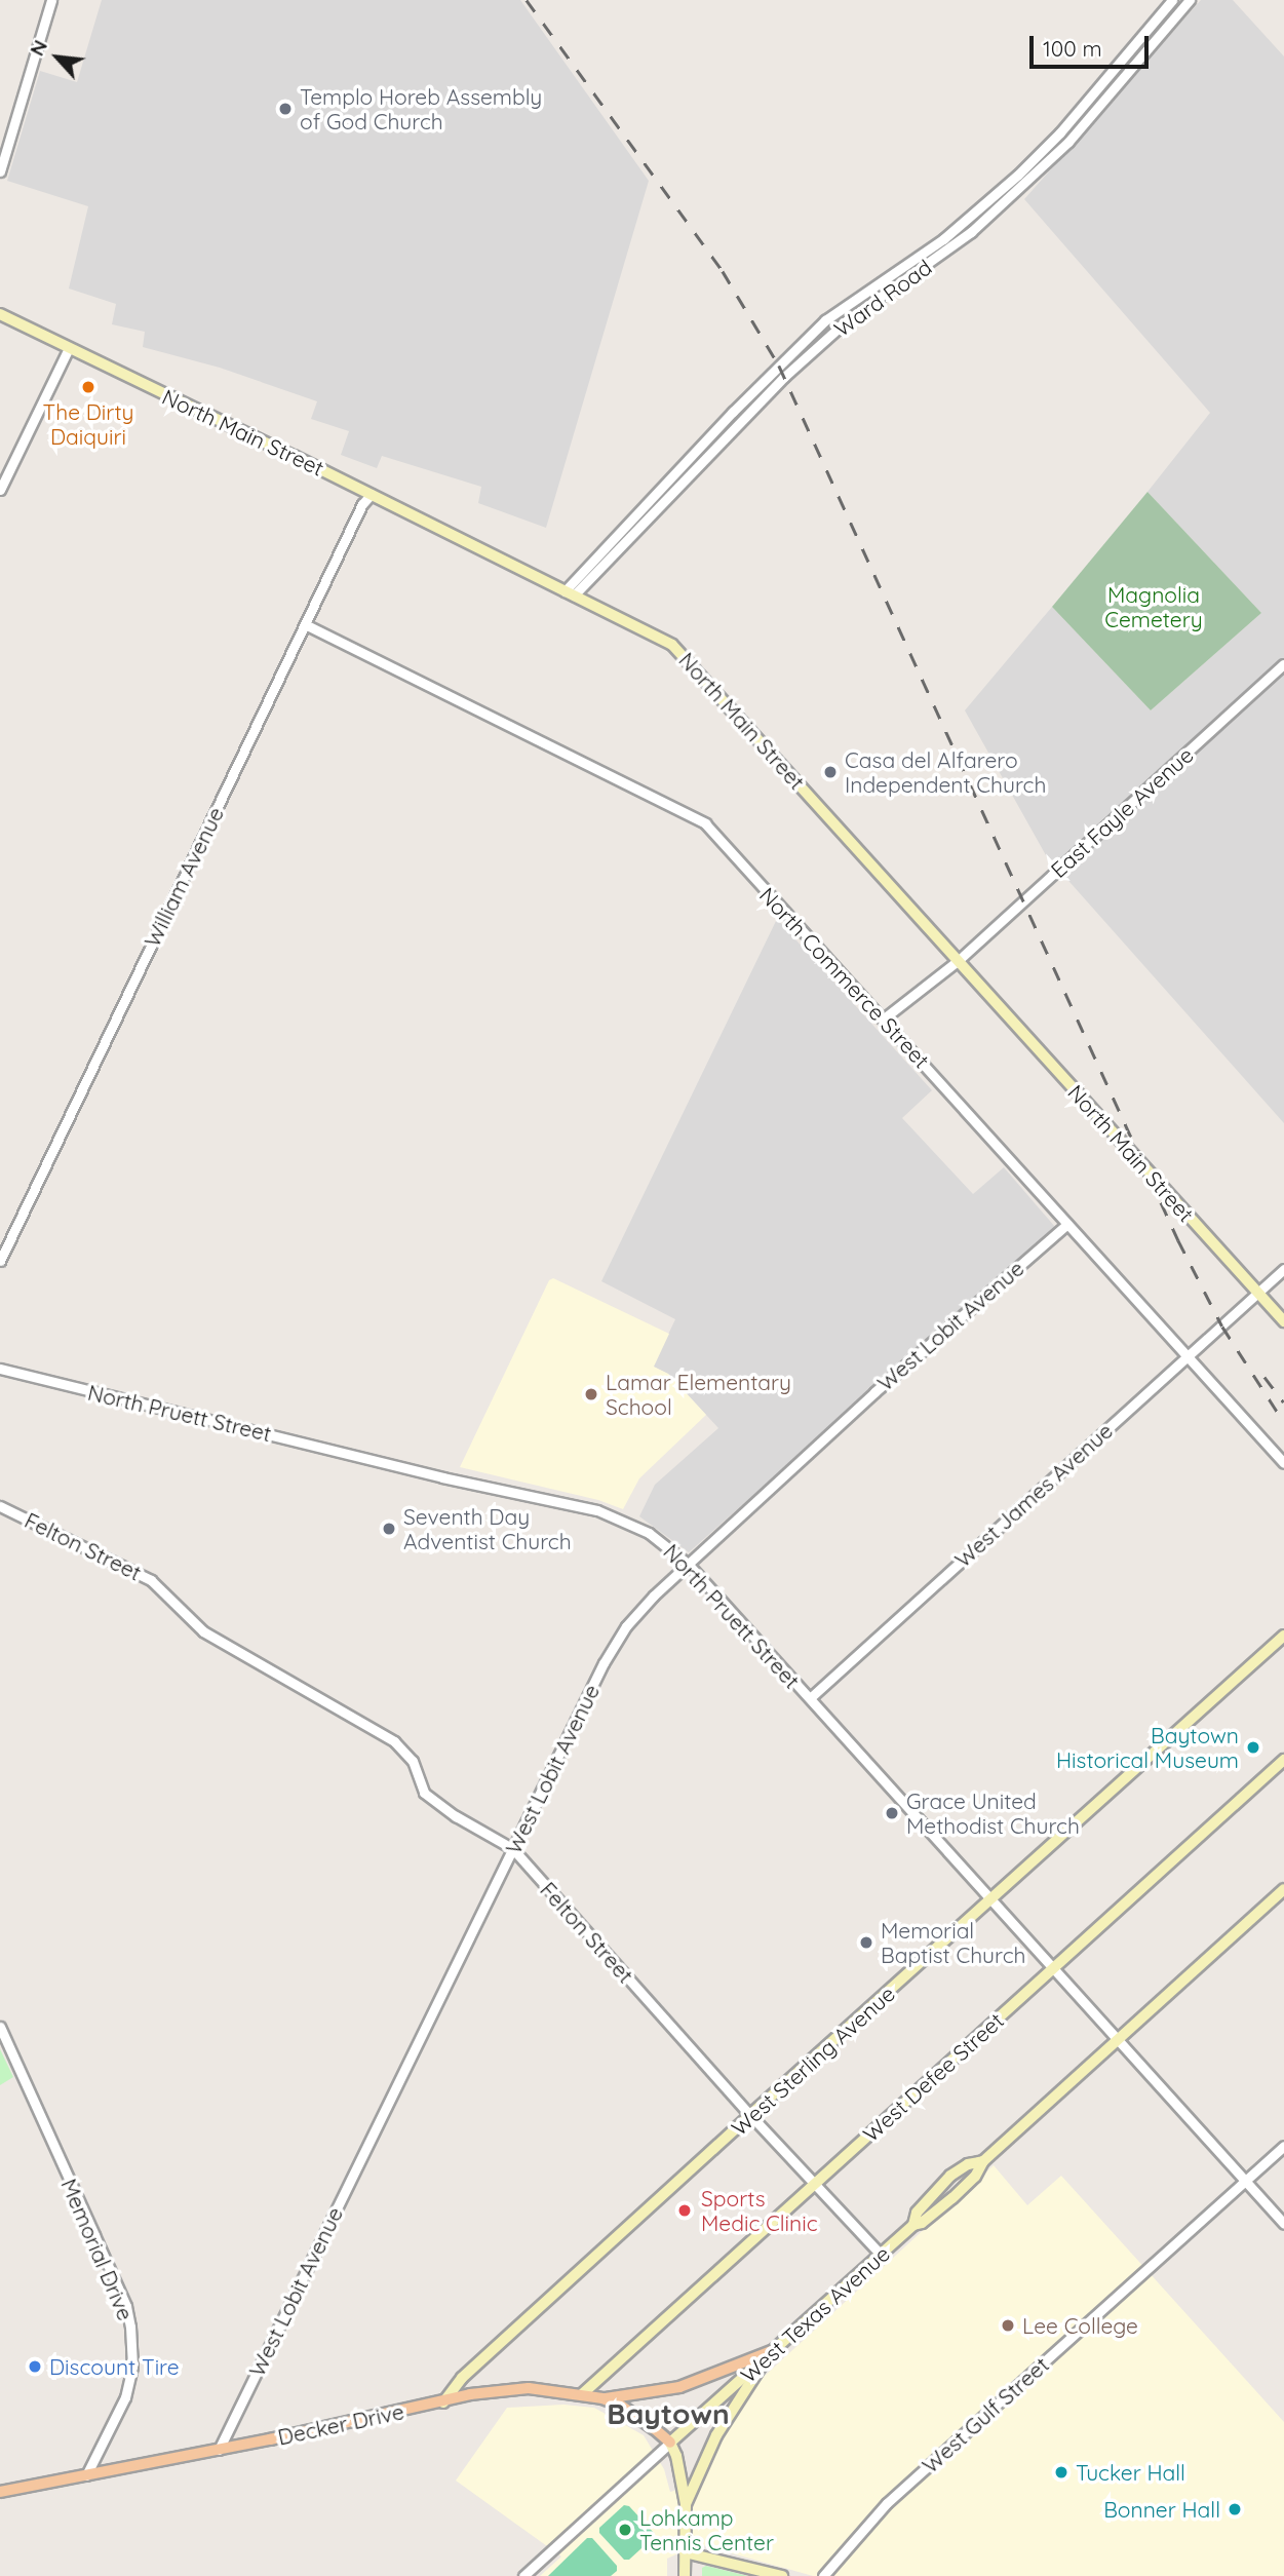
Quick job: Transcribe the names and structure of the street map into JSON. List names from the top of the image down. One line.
{"streets":{"main road":["North Main Street","West Sterling Avenue","West Defee Street","West Texas Avenue","Decker Drive"],"street":["Ward Road","East Fayle Avenue","William Avenue","North Commerce Street","West Lobit Avenue","North Pruett Street","West James Avenue","Felton Street","Memorial Drive","West Gulf Street"]},"crossings":[["Ward Road","North Main Street"],["North Main Street","East Fayle Avenue"],["North Main Street","William Avenue"],["North Main Street","West James Avenue"],["East Fayle Avenue","North Commerce Street"],["William Avenue","North Commerce Street"],["North Commerce Street","West Lobit Avenue"],["North Commerce Street","West James Avenue"],["West Lobit Avenue","North Pruett Street"],["West Lobit Avenue","Felton Street"],["West Lobit Avenue","Decker Drive"],["North Pruett Street","West James Avenue"],["North Pruett Street","West Sterling Avenue"],["North Pruett Street","West Defee Street"],["North Pruett Street","West Texas Avenue"],["North Pruett Street","West Gulf Street"],["Felton Street","West Sterling Avenue"],["Felton Street","West Defee Street"],["Felton Street","West Texas Avenue"],["West Sterling Avenue","Decker Drive"],["West Defee Street","Decker Drive"],["Memorial Drive","Decker Drive"],["West Texas Avenue","Decker Drive"]],"districts":["Baytown"],"parks":["Magnolia Cemetery"],"places":["Templo Horeb Assembly of God Church","The Dirty Daiquiri","Casa del Alfarero Independent Church","Lamar Elementary School","Seventh Day Adventist Church","Baytown Historical Museum","Grace United Methodist Church","Memorial Baptist Church","Sports Medic Clinic","Lee College","Discount Tire","Tucker Hall","Bonner Hall","Lohkamp Tennis Center"],"scale_bar":"100 m","north":"top left"}
